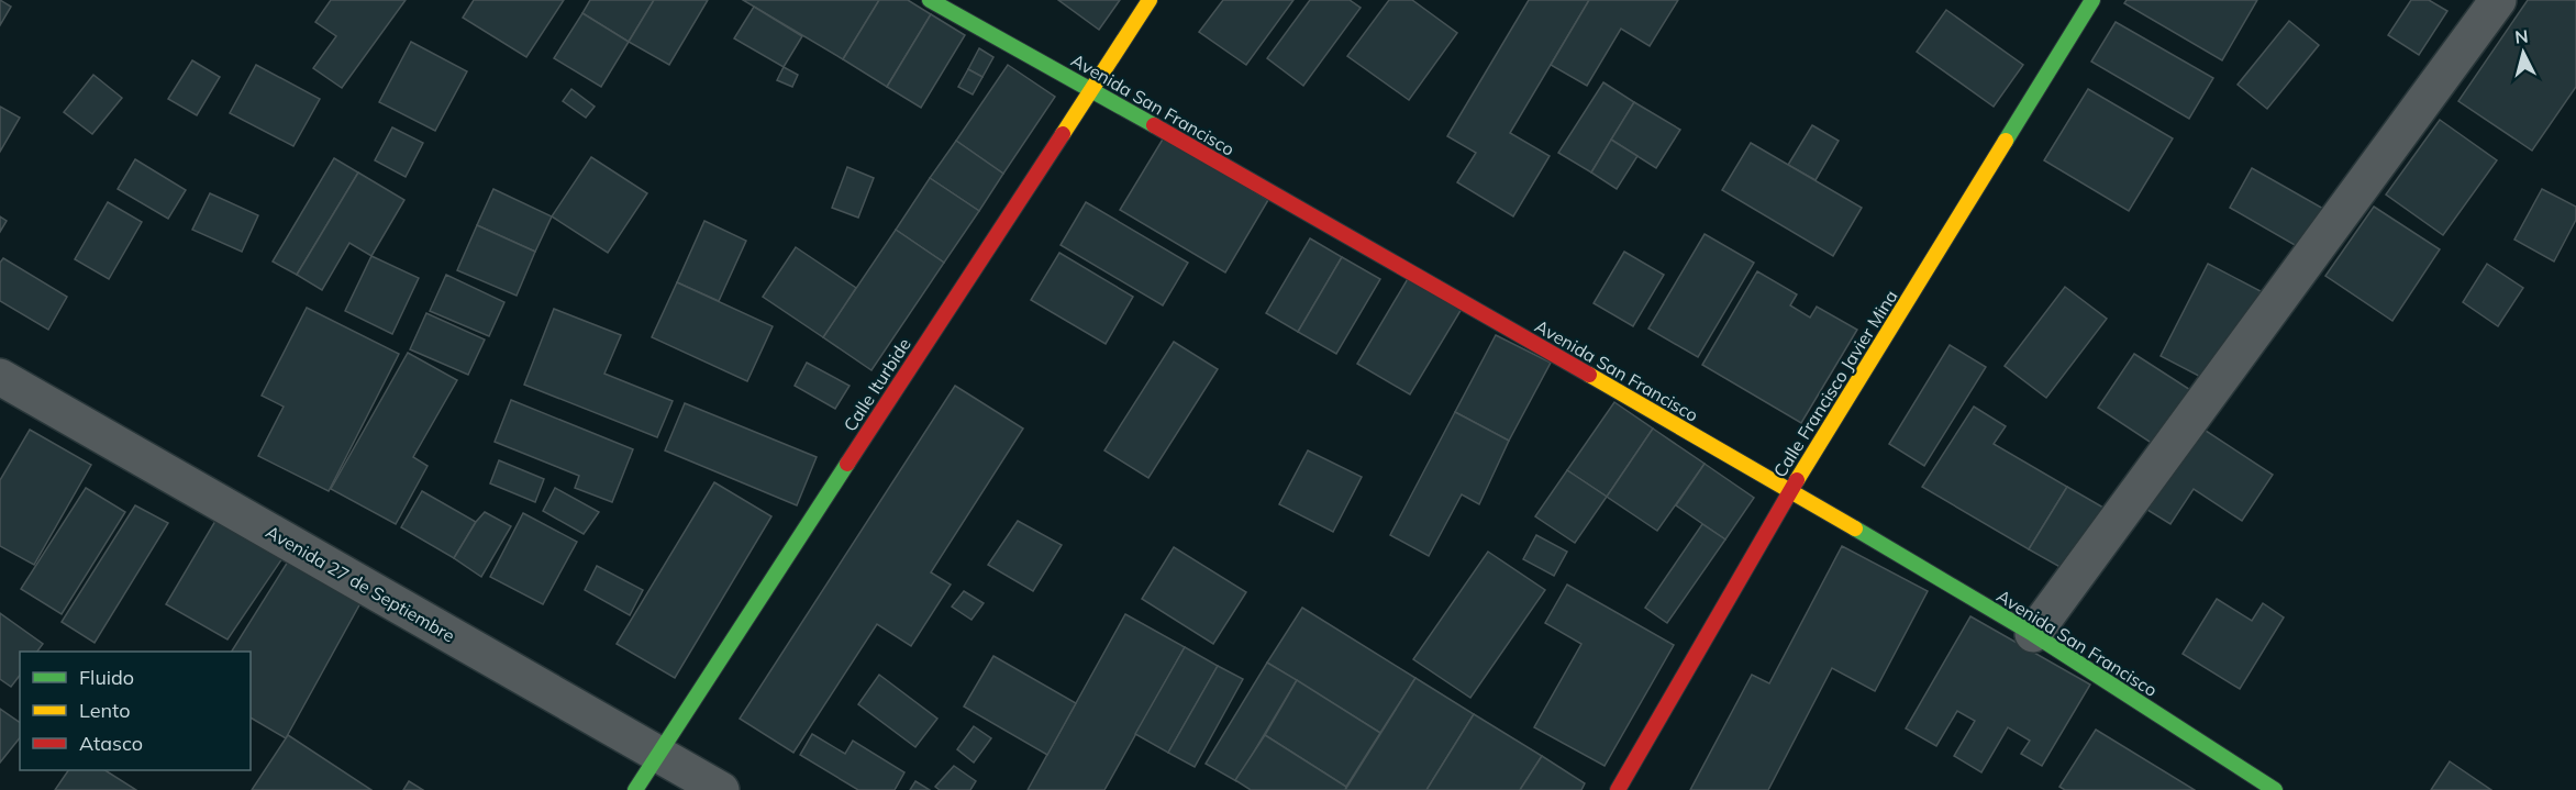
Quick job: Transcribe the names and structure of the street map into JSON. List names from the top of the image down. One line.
{"streets":{"street":["Avenida San Francisco","Calle Francisco Javier Mina","Calle Iturbide","Avenida 27 de Septiembre"]},"crossings":[["Avenida San Francisco","Calle Francisco Javier Mina"],["Avenida San Francisco","Calle Iturbide"],["Calle Iturbide","Avenida 27 de Septiembre"]],"legend":["Fluido","Lento","Atasco"],"north":"top"}
